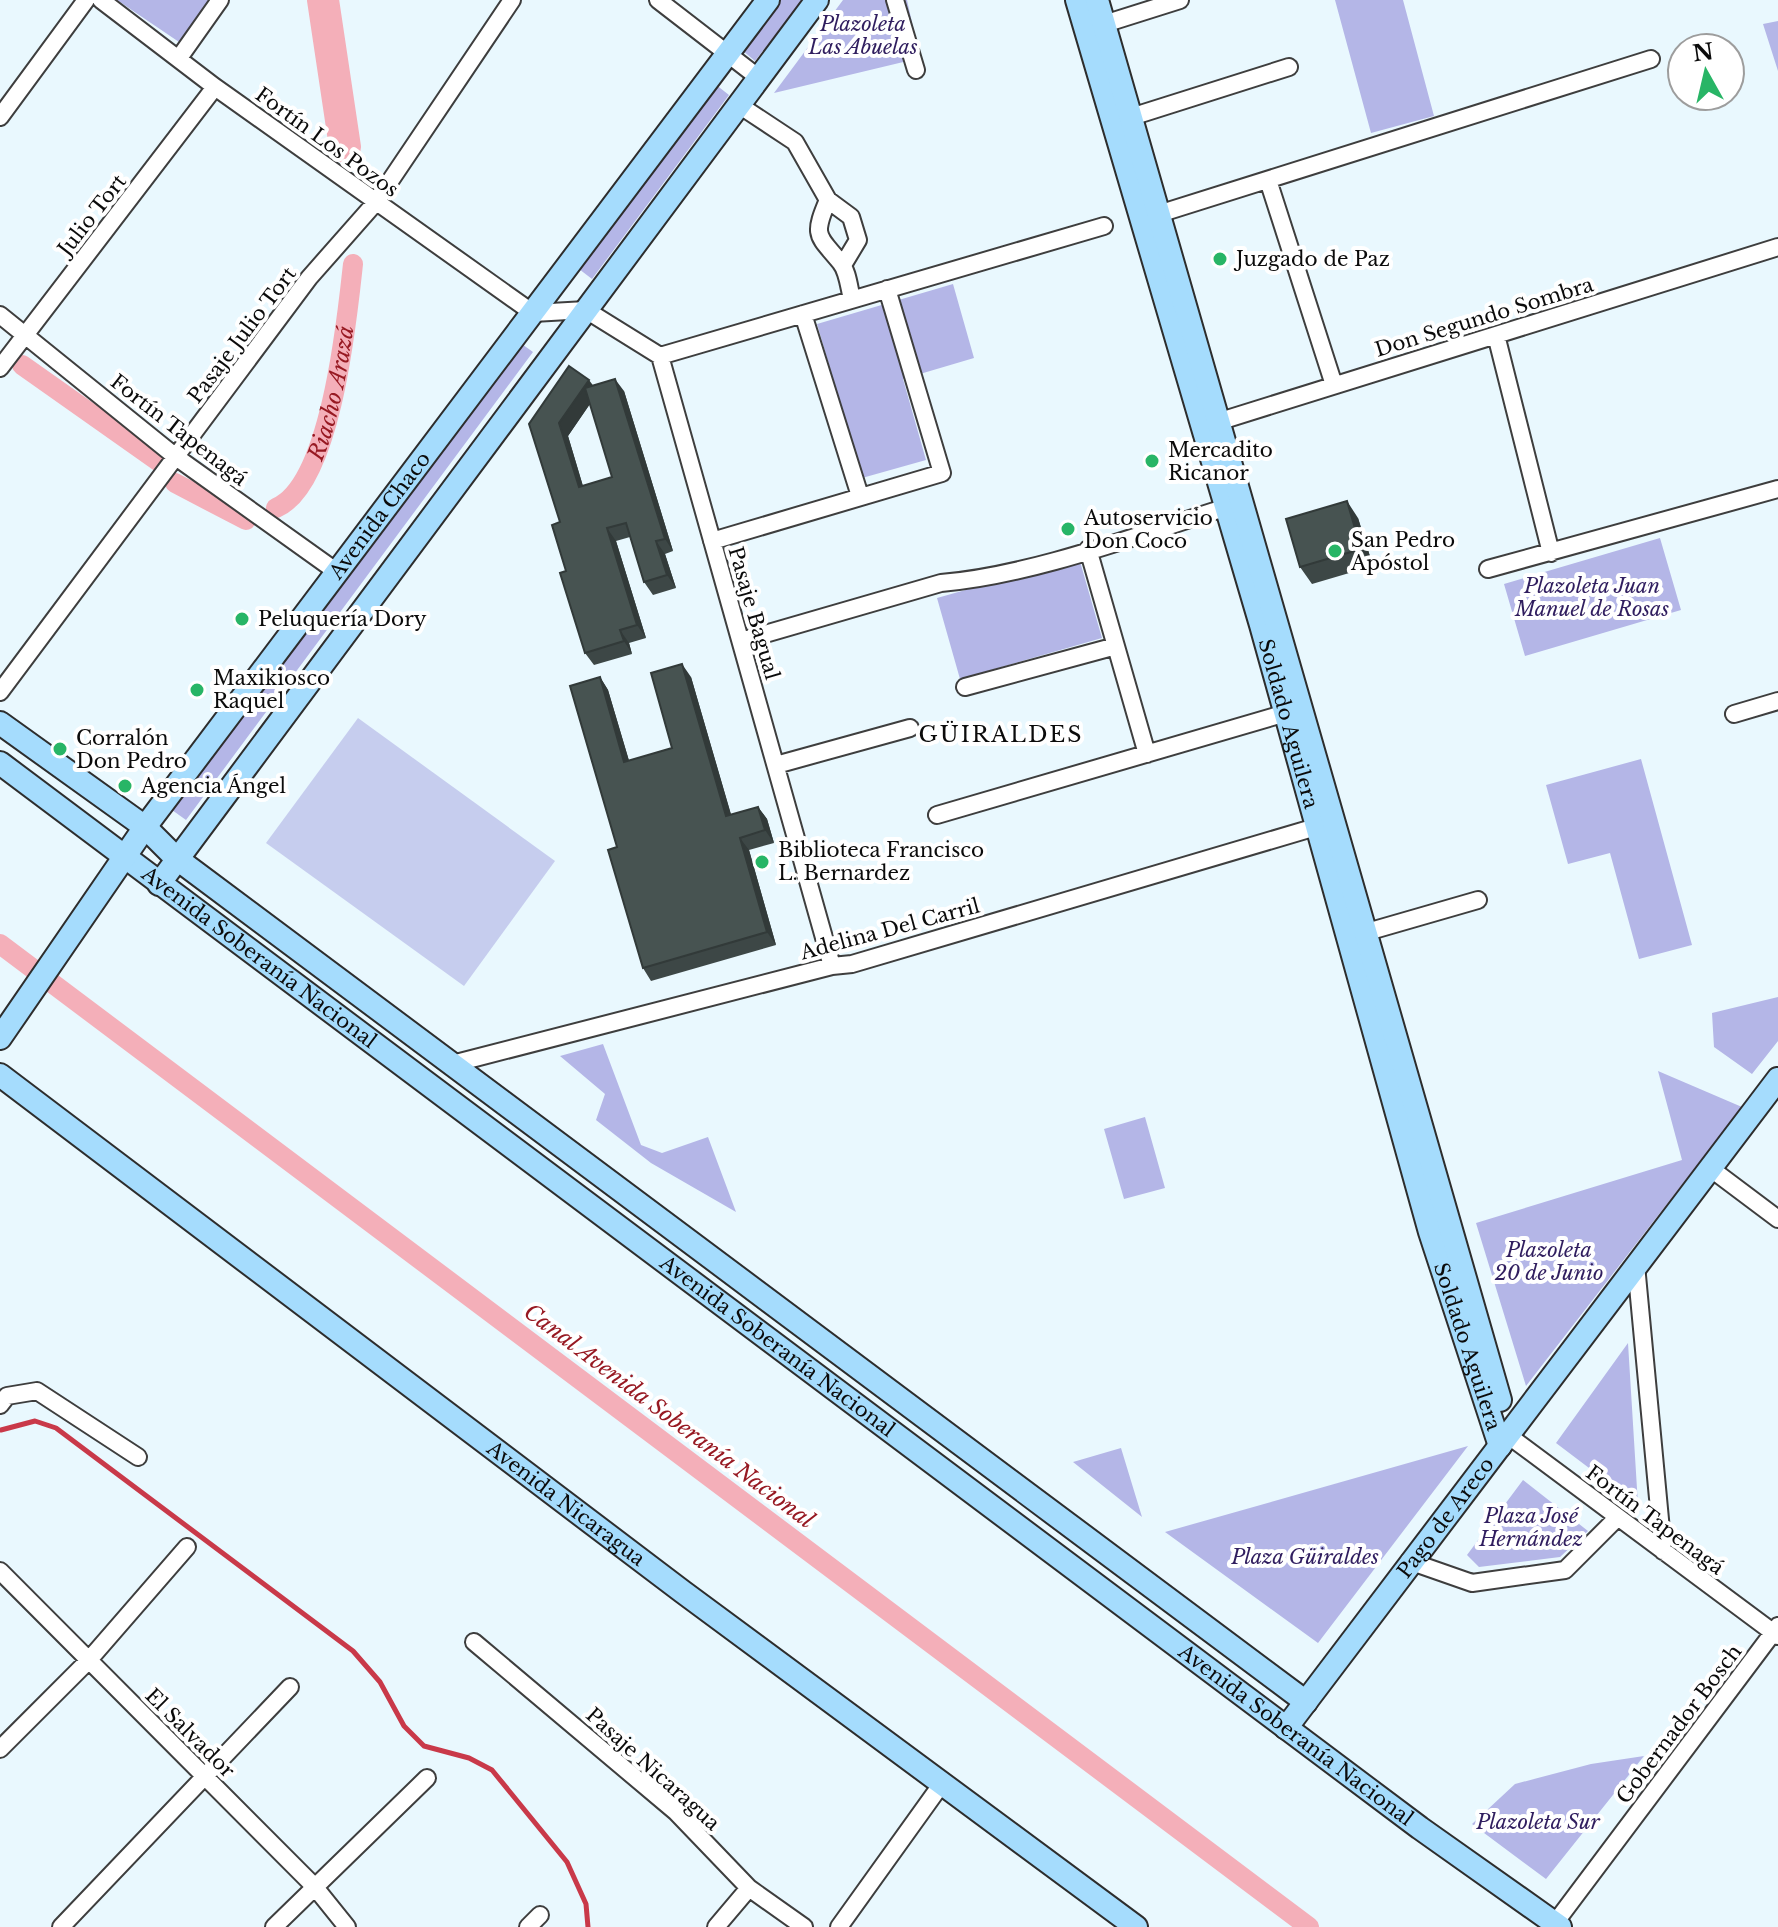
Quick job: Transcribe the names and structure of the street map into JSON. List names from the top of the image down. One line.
{"streets":{"main road":["Avenida Chaco","Soldado Aguilera","Avenida Soberanía Nacional","Avenida Nicaragua","Pago de Areco"],"street":["Fortín Los Pozos","Julio Tort","Don Segundo Sombra","Pasaje Julio Tort","Fortín Tapenagá","Pasaje Bagual","Adelina Del Carril","Gobernador Bosch","El Salvador","Pasaje Nicaragua"]},"crossings":[["Fortín Los Pozos","Julio Tort"],["Fortín Los Pozos","Pasaje Julio Tort"],["Fortín Los Pozos","Avenida Chaco"],["Julio Tort","Fortín Tapenagá"],["Don Segundo Sombra","Soldado Aguilera"],["Pasaje Julio Tort","Fortín Tapenagá"],["Fortín Tapenagá","Avenida Chaco"],["Fortín Tapenagá","Soldado Aguilera"],["Fortín Tapenagá","Pago de Areco"],["Fortín Tapenagá","Gobernador Bosch"],["Avenida Chaco","Avenida Soberanía Nacional"],["Pasaje Bagual","Adelina Del Carril"],["Soldado Aguilera","Adelina Del Carril"],["Soldado Aguilera","Pago de Areco"],["Adelina Del Carril","Avenida Soberanía Nacional"],["Avenida Soberanía Nacional","Pago de Areco"],["Avenida Soberanía Nacional","Gobernador Bosch"]],"districts":["GÜIRALDES"],"water":["Riacho Arazá","Canal Avenida Soberanía Nacional"],"parks":["Plazoleta Las Abuelas","Plazoleta Juan Manuel de Rosas","Plazoleta 20 de Junio","Plaza José Hernández","Plaza Güiraldes","Plazoleta Sur"],"places":["Juzgado de Paz","Mercadito Ricanor","Autoservicio Don Coco","San Pedro Apóstol","Peluquería Dory","Maxikiosco Raquel","Corralón Don Pedro","Agencia Ángel","Biblioteca Francisco L. Bernardez"],"north":"top"}
